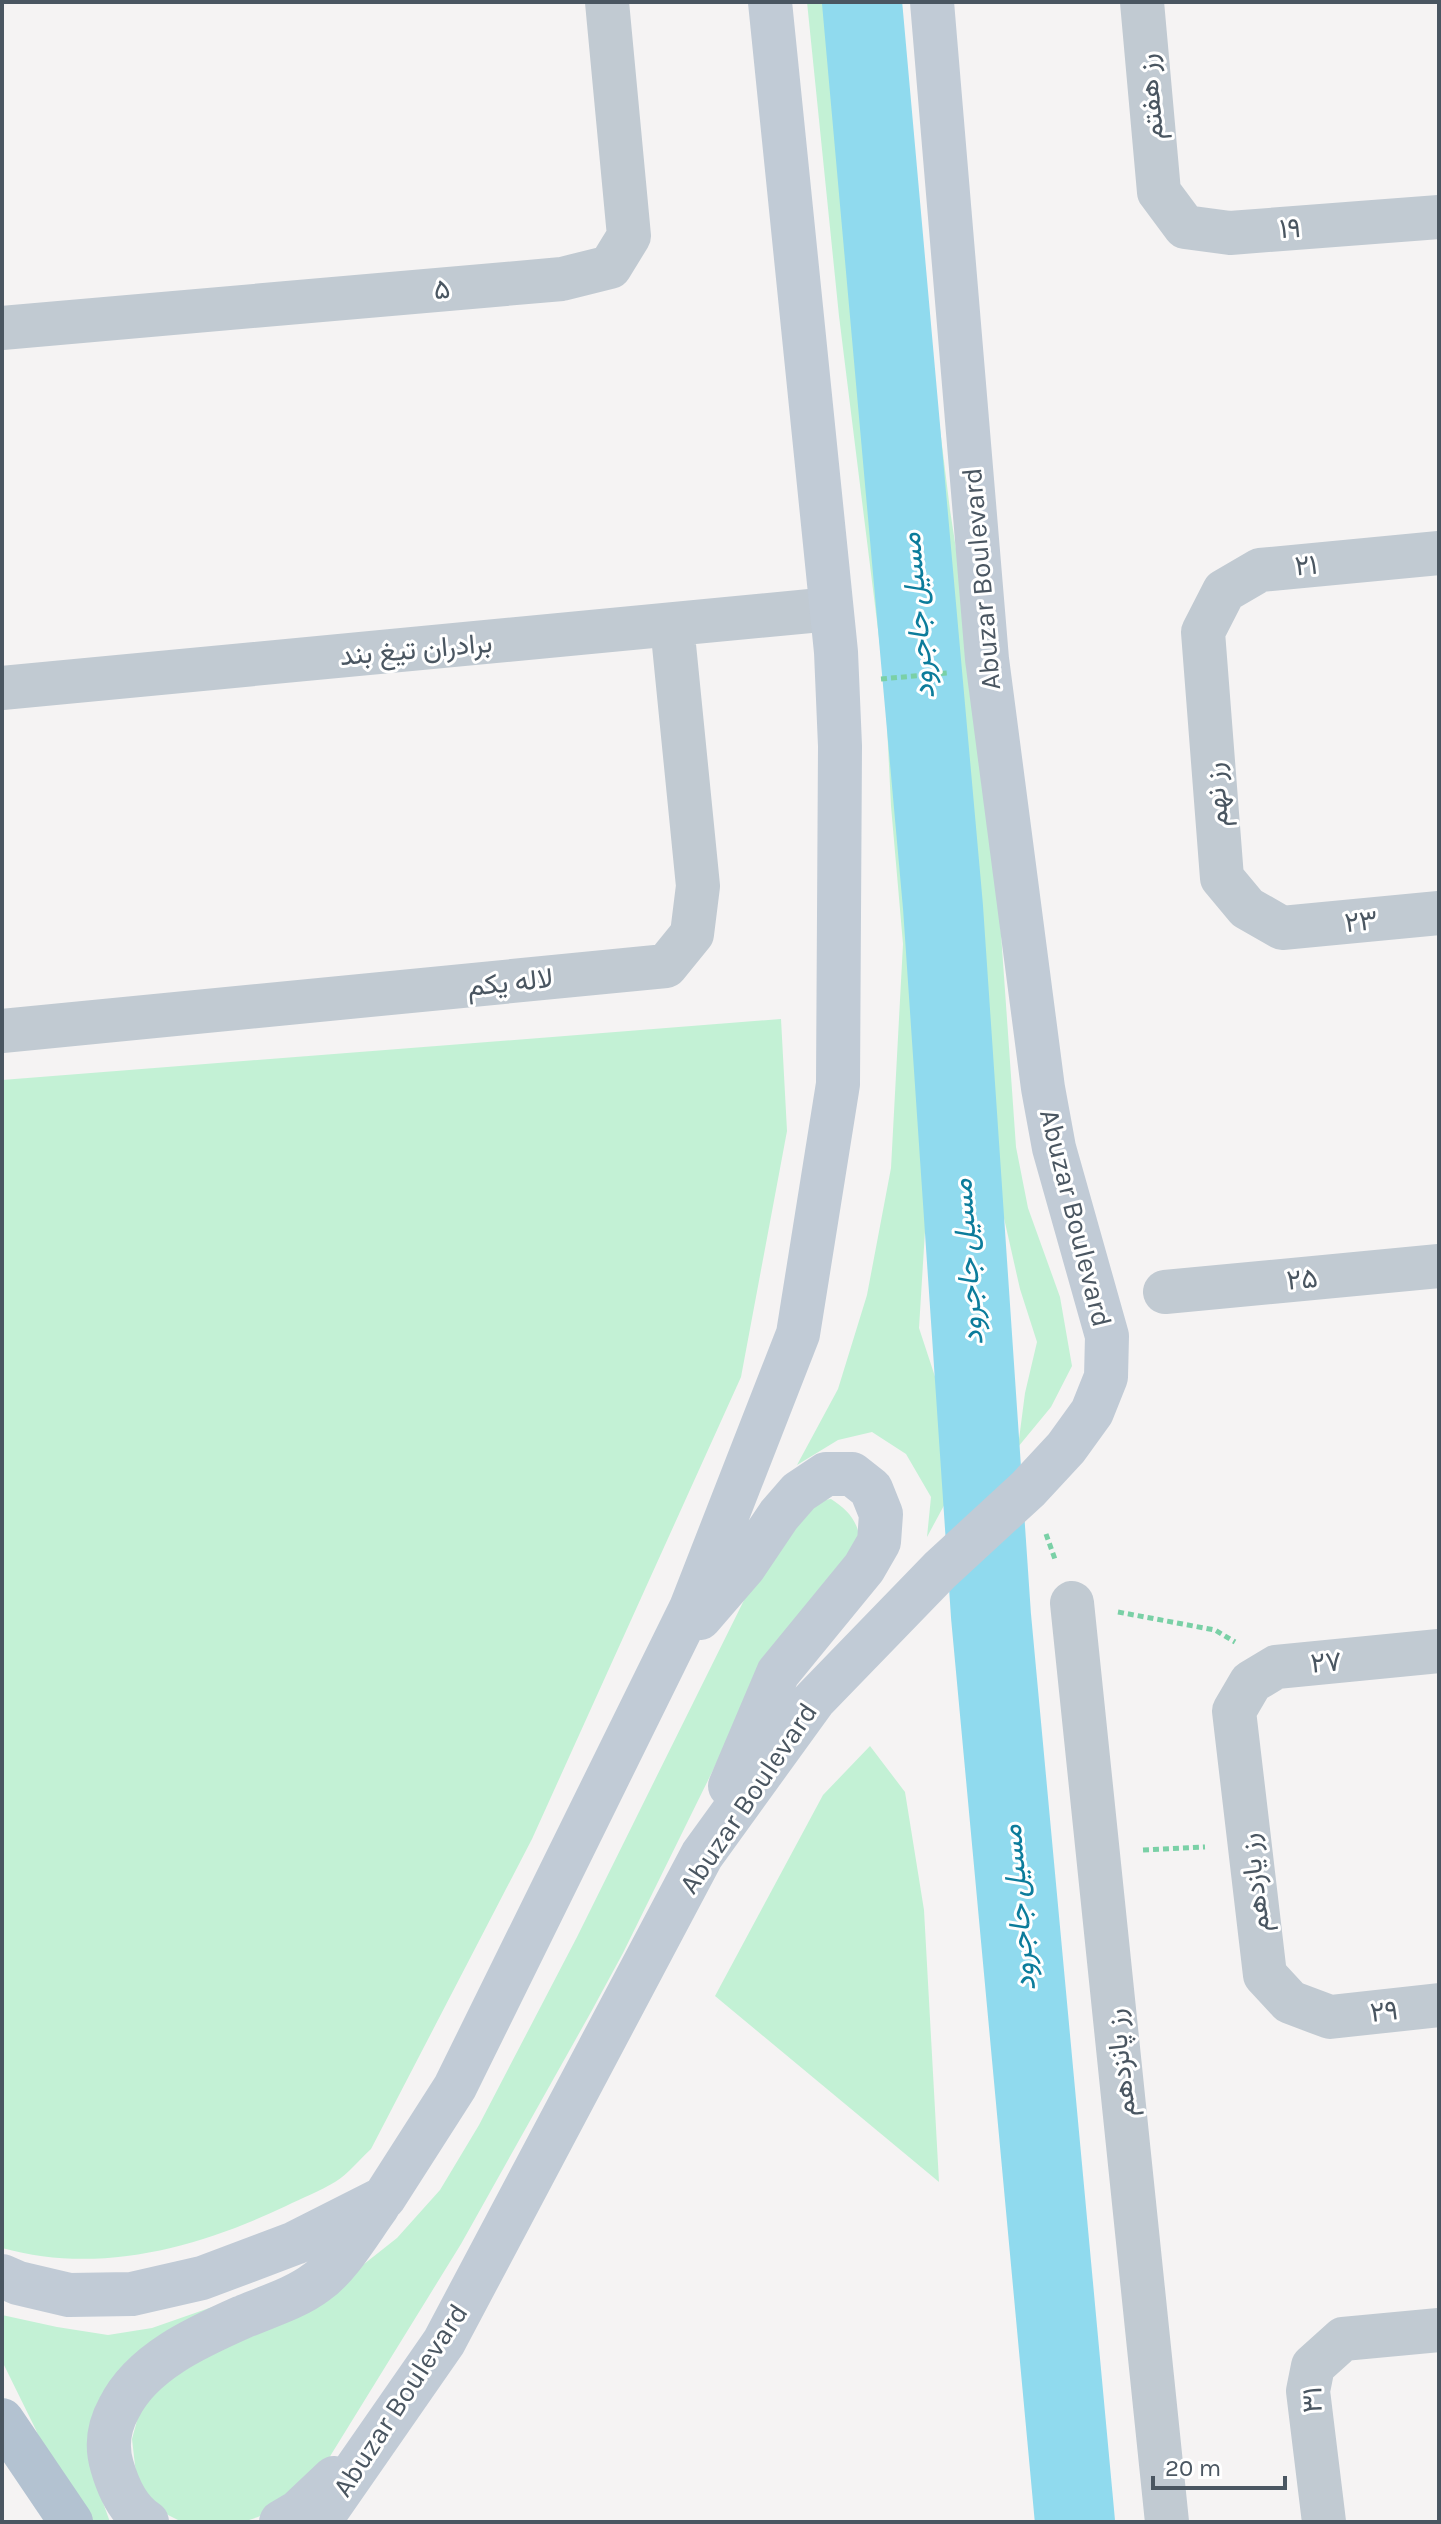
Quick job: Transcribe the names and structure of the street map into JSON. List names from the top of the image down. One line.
{"streets":{"main road":["Abuzar Boulevard"],"street":["رز هفتم","۱۹","۵","۲۱","برادران تیغ بند","رز نهم","۲۳","لاله یکم","۲۵","۲۷","رز یازدهم","۲۹","رز پانزدهم","۳۱"]},"crossings":[["رز هفتم","۱۹"],["۲۱","رز نهم"],["برادران تیغ بند","لاله یکم"],["رز نهم","۲۳"],["۲۷","رز یازدهم"],["رز یازدهم","۲۹"]],"water":["مسیل جاجرود"],"scale_bar":"20 m"}
